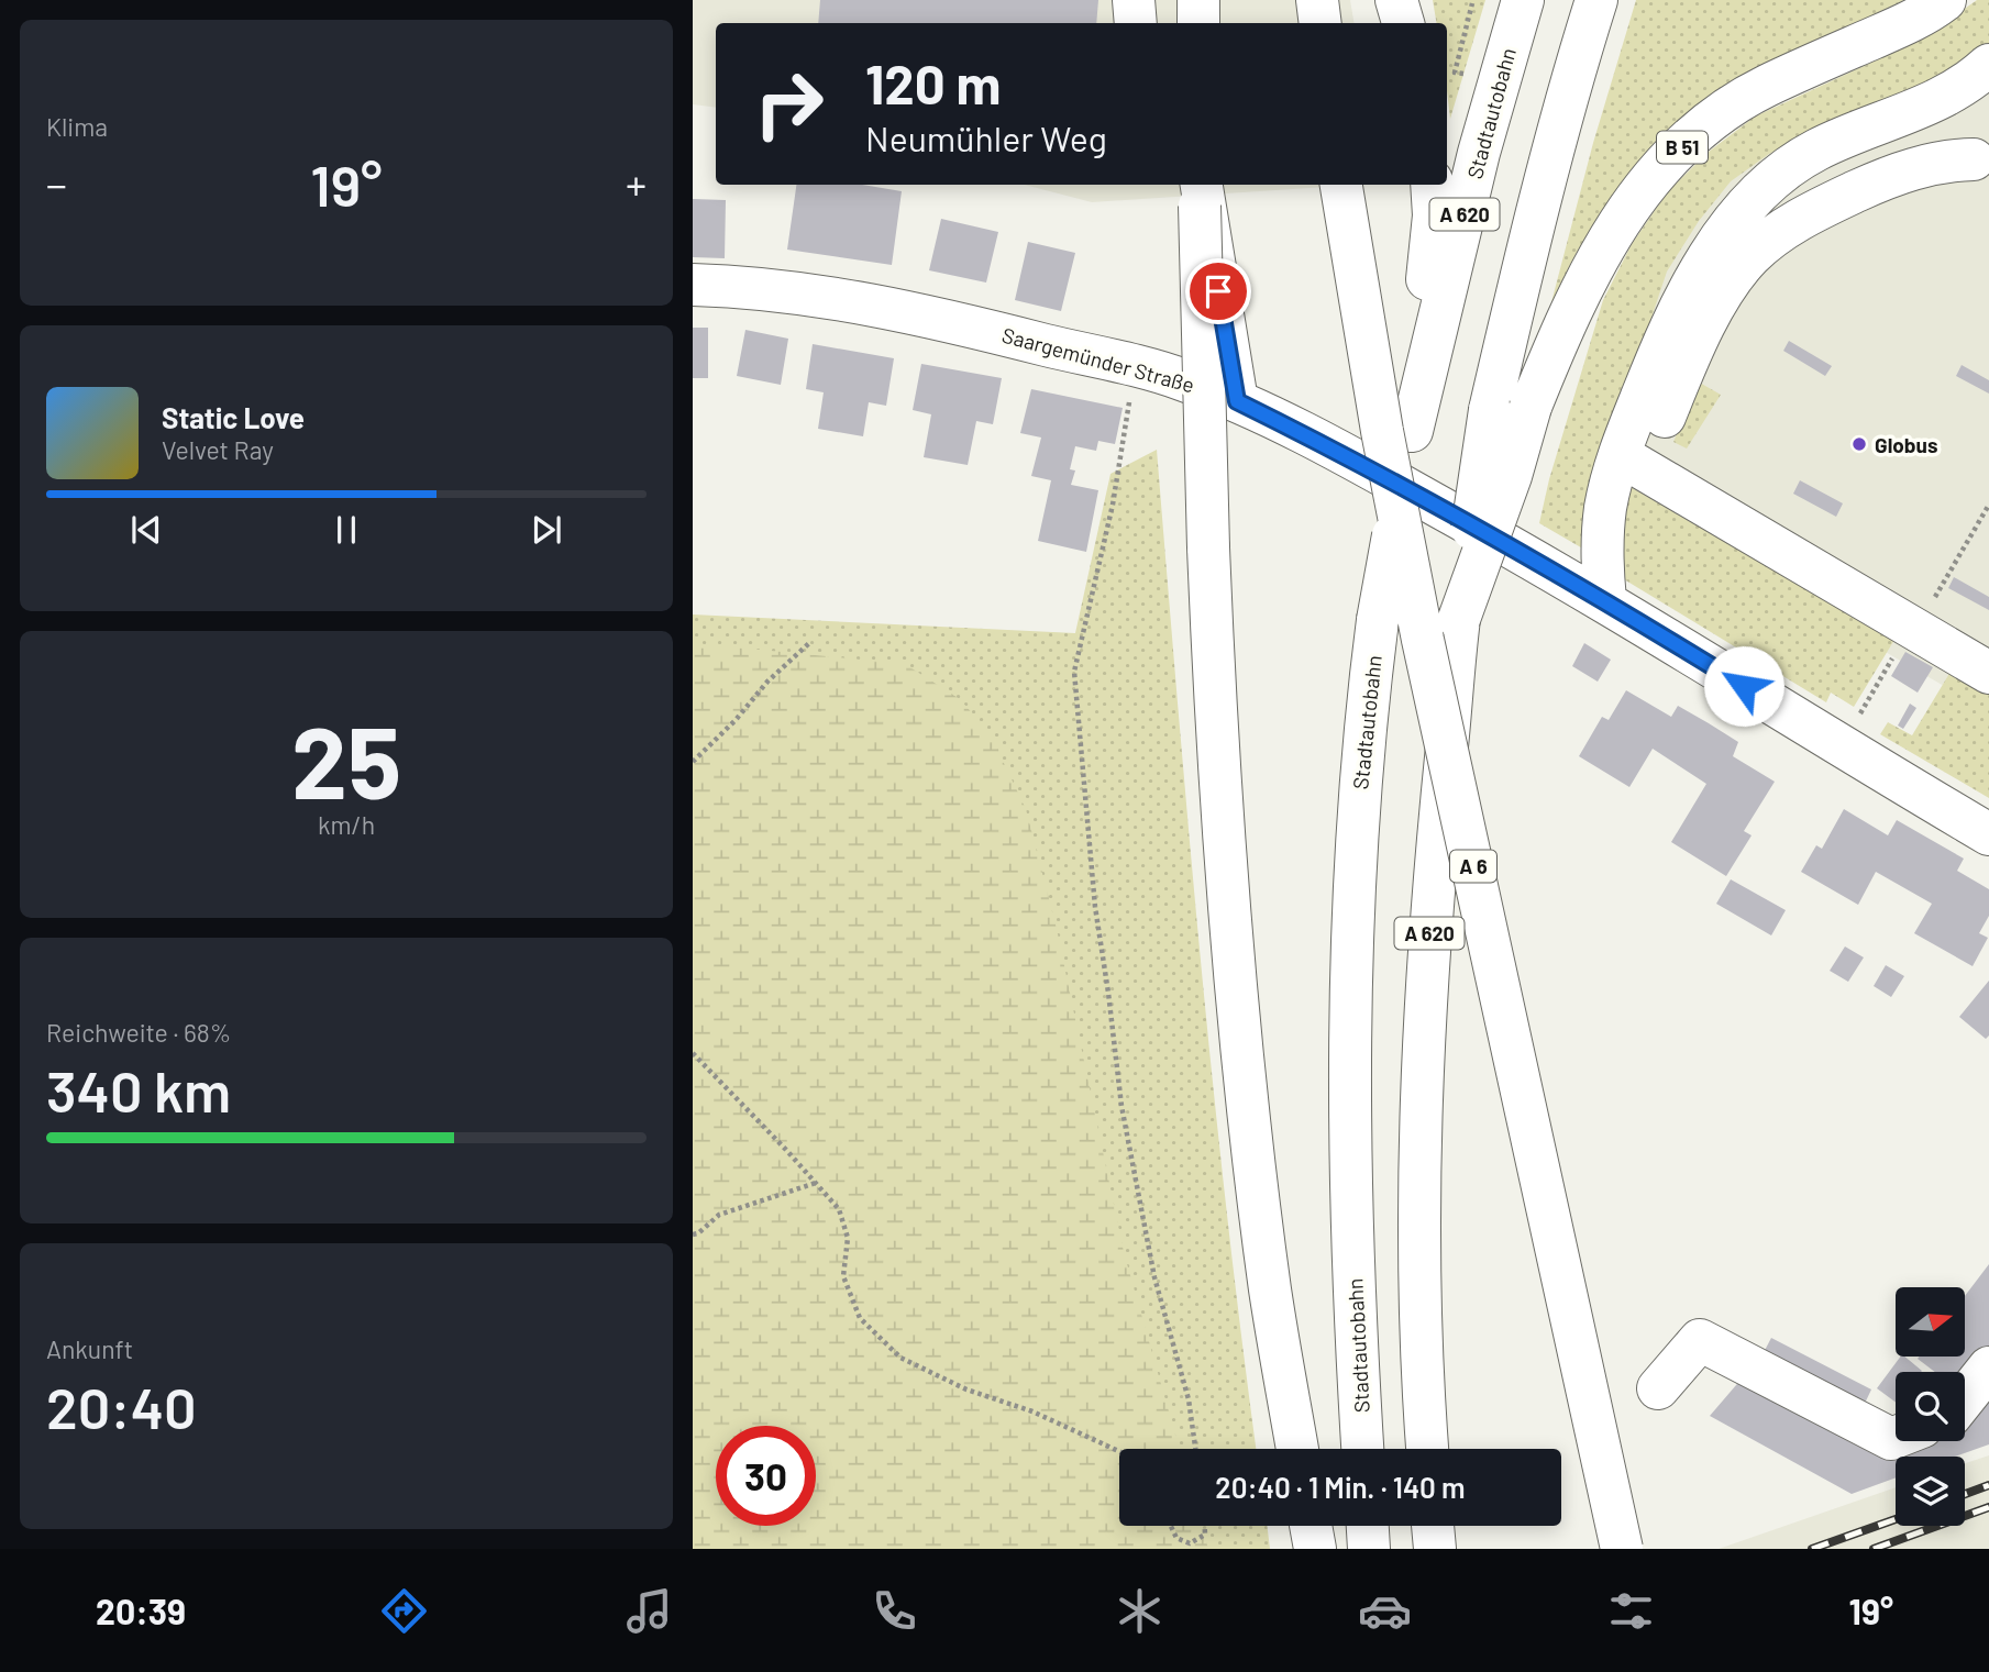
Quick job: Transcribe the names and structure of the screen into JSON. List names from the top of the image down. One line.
{"streets":{"main road":["Stadtautobahn","B 51","A 620","Saargemünder Straße","A 6"]},"crossings":[["B 51","A 620"]],"places":["Globus"],"north":"right","page":{"tile":["Klima",["25","km/h"],["Reichweite · 68%","340 km"],["Ankunft","20:40"]],"turn":["120 m","Neumühler Weg"],"heat":["−","19°","+"],"song":["Static Love","Velvet Ray"],"limit":"30","trip":"20:40 · 1 Min. · 140 m","tabs":["20:39","19°"]}}
